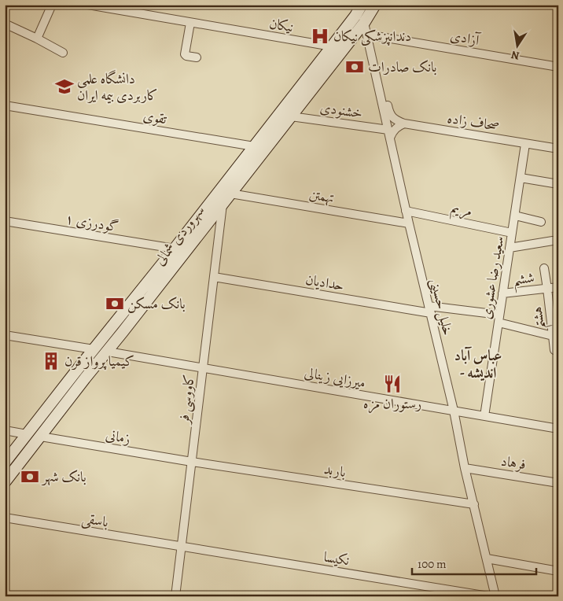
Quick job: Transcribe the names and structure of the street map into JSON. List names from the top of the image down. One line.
{"streets":{"main road":["سهروردی شمالی"],"street":["نیکان","آزادی","خشنودی","تقوی","صحاف زاده","تهمتن","مریم","گودرزی ۱","سعید رضا عشوری","ششم","حدادیان","خلیل حسینی","هشتم","میرزایی زینالی","کاووسی فر","زمانی","فرهاد","باربد","باسقی","نکیسا"]},"crossings":[["نیکان","سهروردی شمالی"],["آزادی","سهروردی شمالی"],["آزادی","خلیل حسینی"],["خشنودی","سهروردی شمالی"],["خشنودی","خلیل حسینی"],["تقوی","سهروردی شمالی"],["صحاف زاده","سعید رضا عشوری"],["تهمتن","سهروردی شمالی"],["تهمتن","خلیل حسینی"],["مریم","سعید رضا عشوری"],["مریم","خلیل حسینی"],["گودرزی ۱","سهروردی شمالی"],["سهروردی شمالی","خلیل حسینی"],["سهروردی شمالی","میرزایی زینالی"],["سهروردی شمالی","کاووسی فر"],["سهروردی شمالی","زمانی"],["سعید رضا عشوری","ششم"],["سعید رضا عشوری","حدادیان"],["سعید رضا عشوری","هشتم"],["سعید رضا عشوری","میرزایی زینالی"],["ششم","هشتم"],["حدادیان","خلیل حسینی"],["حدادیان","هشتم"],["حدادیان","کاووسی فر"],["خلیل حسینی","میرزایی زینالی"],["خلیل حسینی","فرهاد"],["خلیل حسینی","باربد"],["میرزایی زینالی","کاووسی فر"],["کاووسی فر","زمانی"],["کاووسی فر","باربد"],["کاووسی فر","باسقی"],["کاووسی فر","نکیسا"],["زمانی","باربد"],["باسقی","نکیسا"]],"districts":["عباس آباد - اندیشه"],"places":{"hospital":["دندانپزشکی نیکان"],"bank":["بانک صادرات","بانک مسکن","بانک شهر"],"school or university":["دانشگاه علمی کاربردی بیمه ایران"],"building":["کیمیا پرواز قرن"],"restaurant":["رستوران مزه"]},"scale_bar":"100 m","north":"bottom"}
